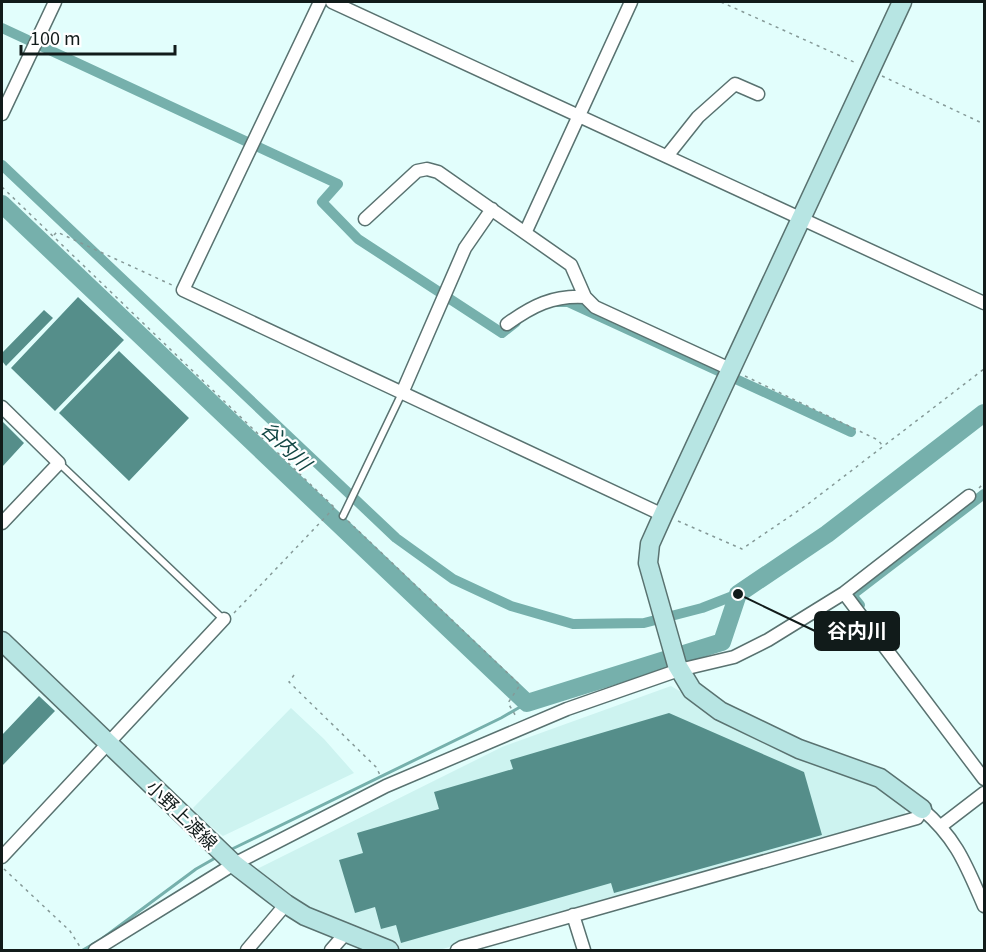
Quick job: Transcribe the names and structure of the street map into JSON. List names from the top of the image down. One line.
{"streets":{"street":["小野上渡線"]},"water":["谷内川"],"places":["谷内川"],"scale_bar":"100 m"}
